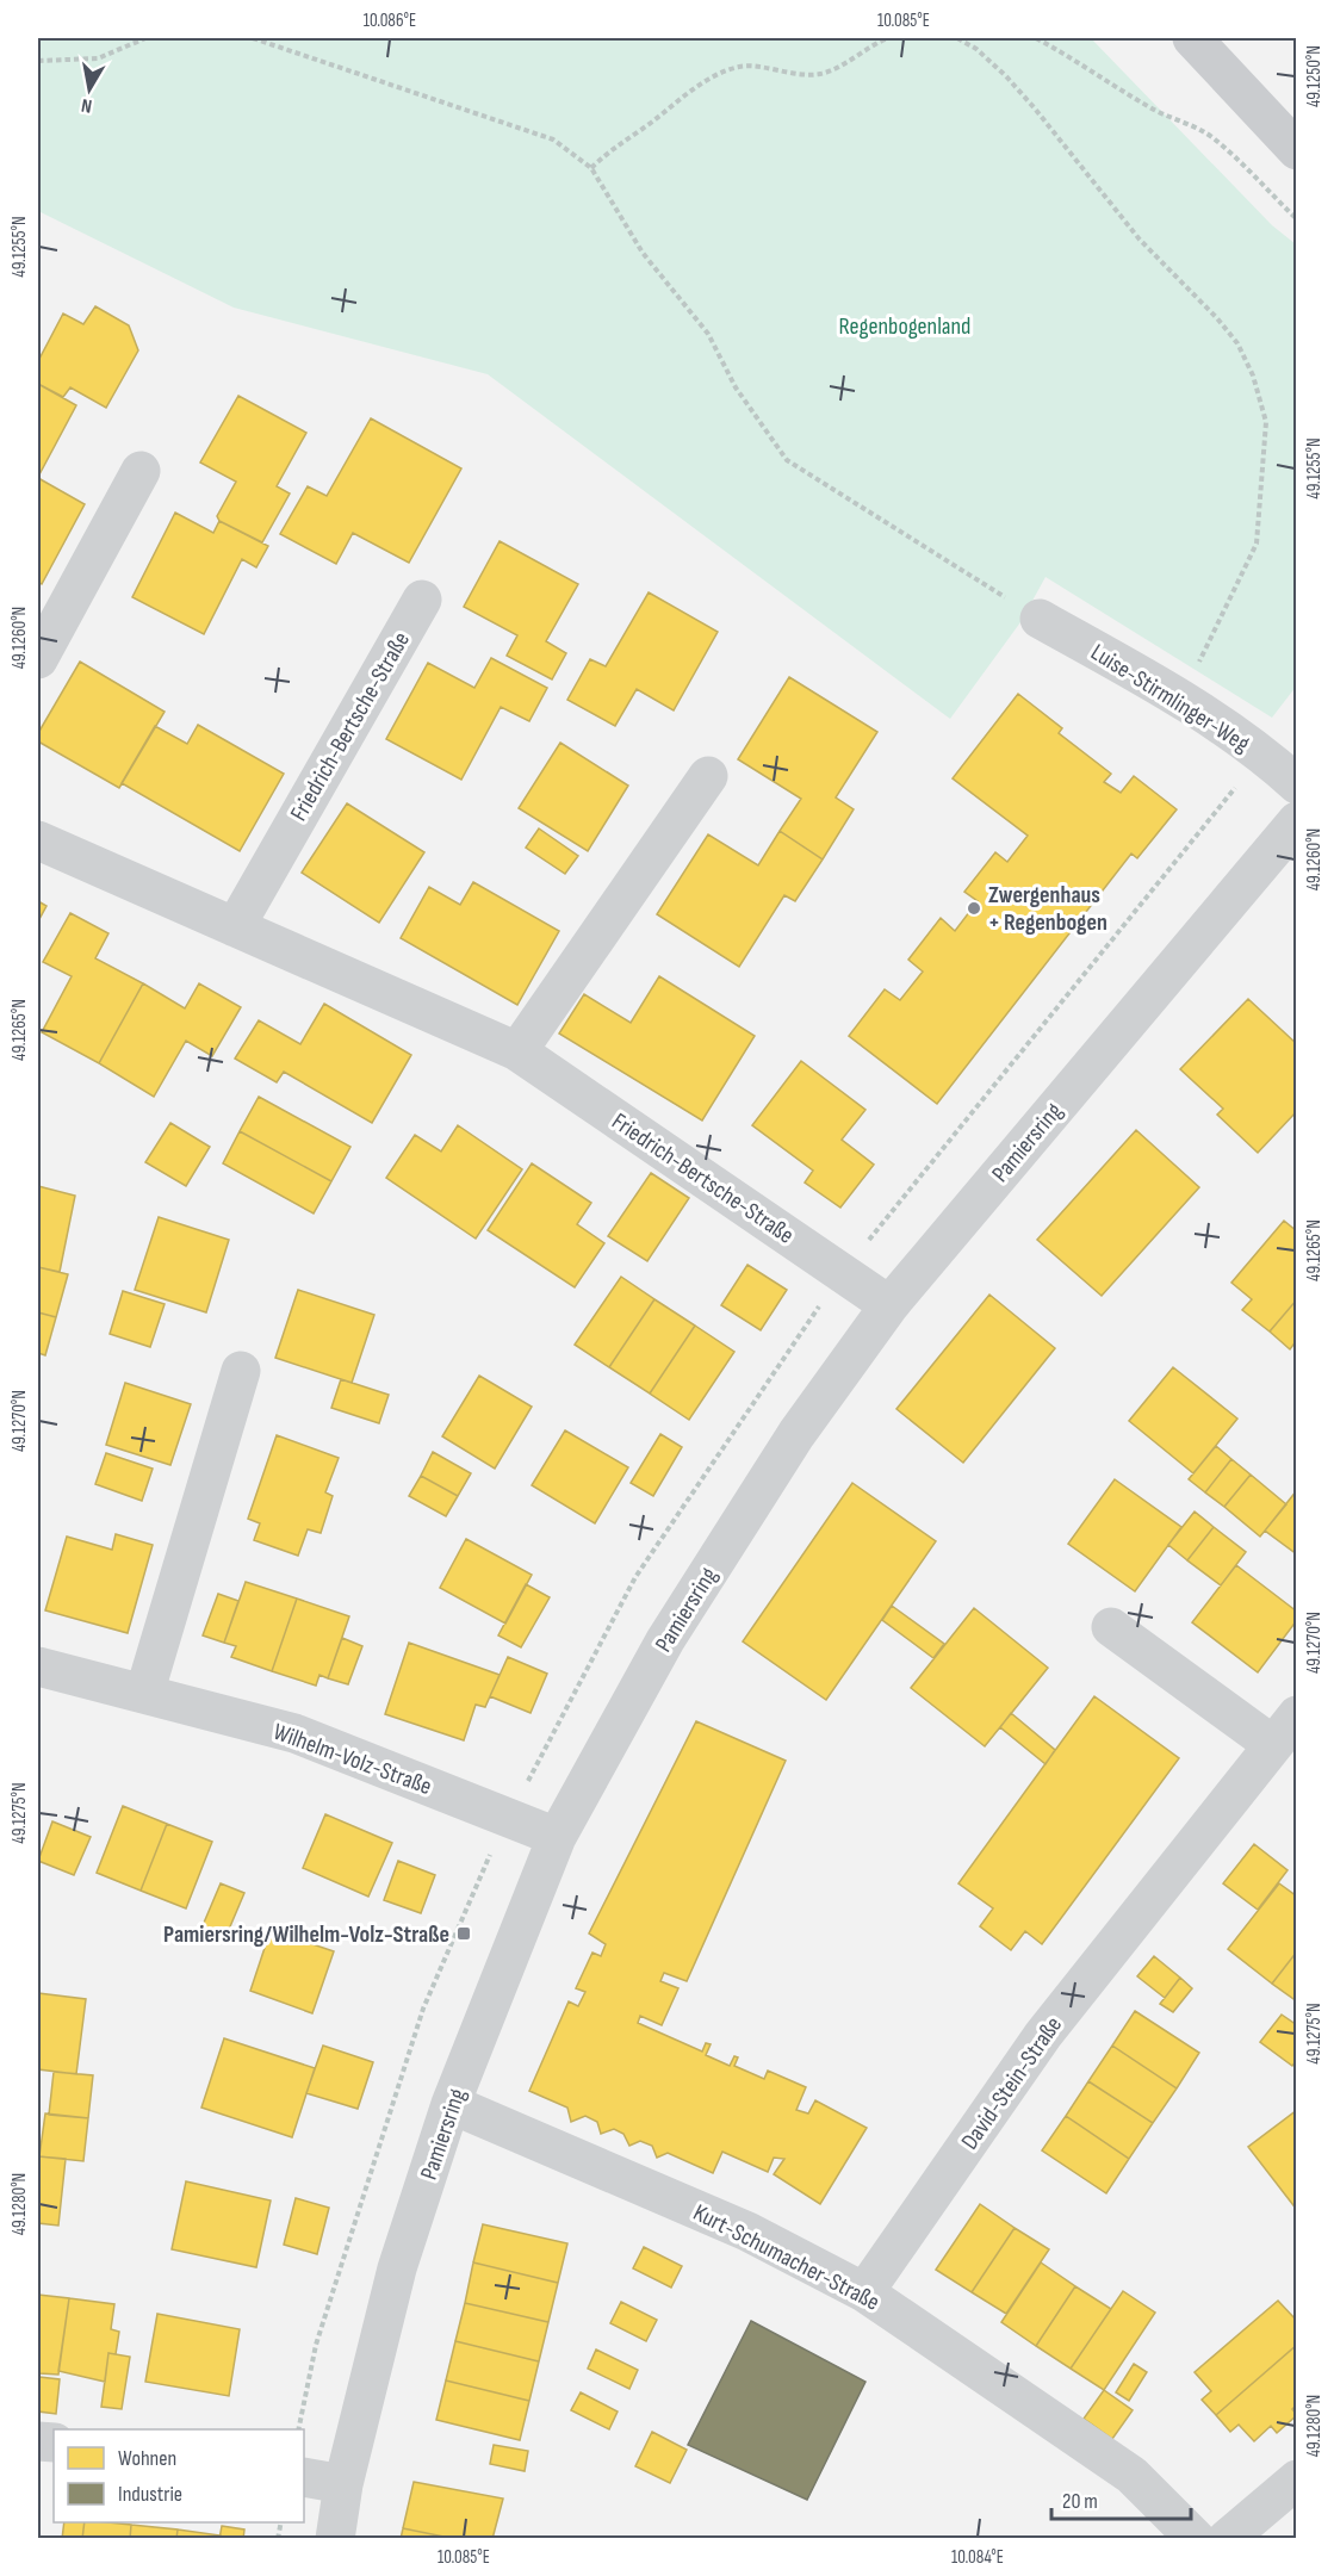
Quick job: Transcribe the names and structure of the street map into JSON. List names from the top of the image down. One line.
{"streets":{"street":["Luise-Stirmlinger-Weg","Friedrich-Bertsche-Straße","Pamiersring","Wilhelm-Volz-Straße","David-Stein-Straße","Kurt-Schumacher-Straße"]},"crossings":[["Friedrich-Bertsche-Straße","Pamiersring"],["Pamiersring","Wilhelm-Volz-Straße"],["Pamiersring","Kurt-Schumacher-Straße"],["David-Stein-Straße","Kurt-Schumacher-Straße"]],"parks":["Regenbogenland"],"places":{"other":["Zwergenhaus + Regenbogen"],"transit":["Pamiersring/Wilhelm-Volz-Straße"]},"legend":["Wohnen","Industrie"],"scale_bar":"20 m","north":"bottom","coordinates":["10.086°E","10.085°E","49.1250°N","49.1255°N","49.1260°N","49.1265°N","49.1270°N","49.1275°N","49.1280°N","10.084°E"]}
